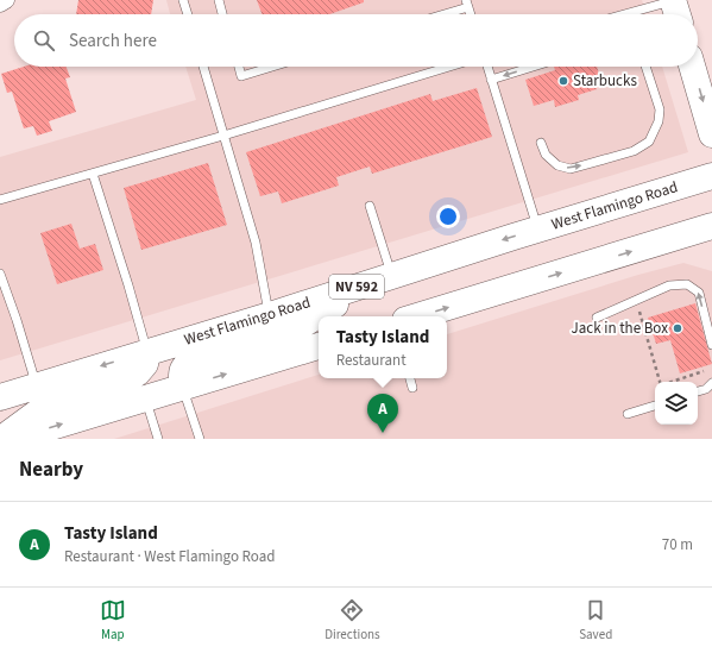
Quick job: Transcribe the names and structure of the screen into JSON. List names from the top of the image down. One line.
{"streets":{"main road":["West Flamingo Road","NV 592"]},"places":["Starbucks","Jack in the Box"],"page":{"search":"Search here","popup":["Tasty Island","Restaurant"],"pins":"A","heading":"Nearby","list":[{"mark":"A","name":"Tasty Island","note":"Restaurant · West Flamingo Road","value":"70 m"}],"nav":["Map","Directions","Saved"]}}
